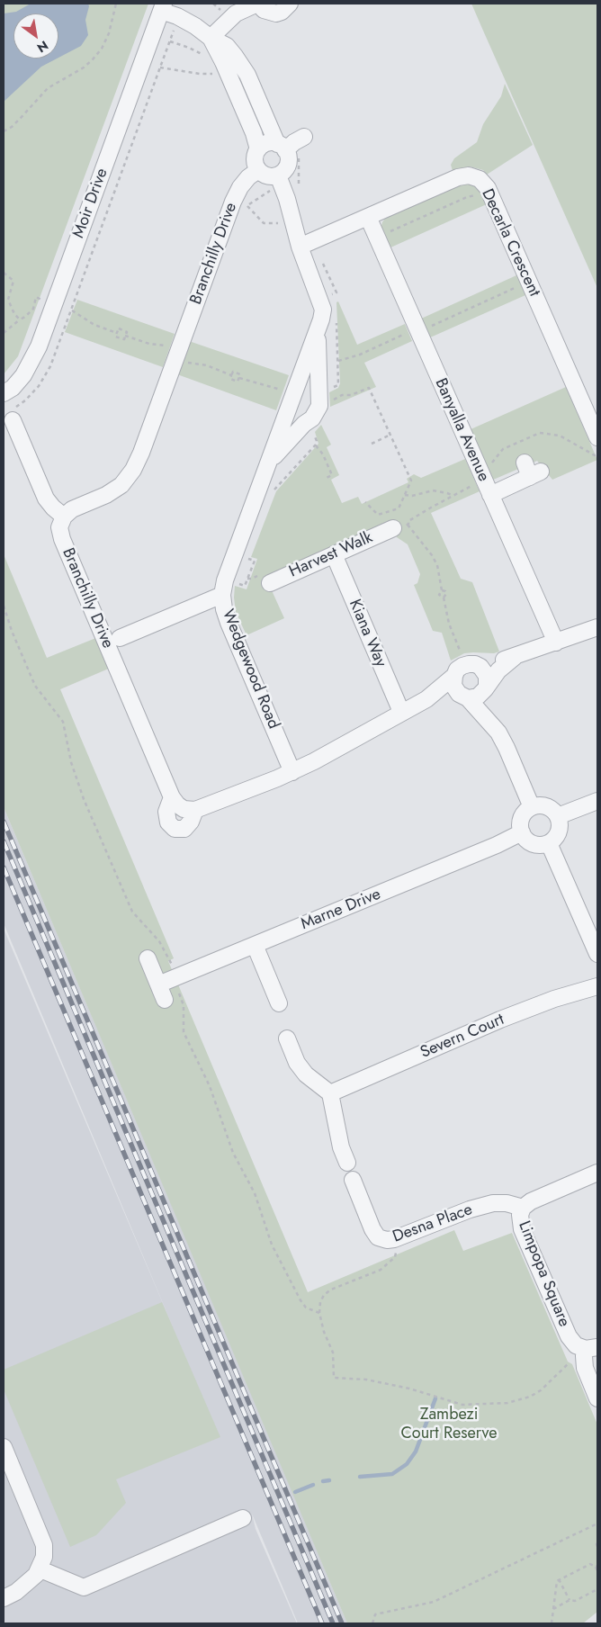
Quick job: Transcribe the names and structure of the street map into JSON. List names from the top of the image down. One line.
{"streets":{"street":["Moir Drive","Decarla Crescent","Branchilly Drive","Banyalla Avenue","Harvest Walk","Kiana Way","Wedgewood Road","Marne Drive","Severn Court","Desna Place","Limpopa Square"]},"crossings":[["Decarla Crescent","Banyalla Avenue"],["Decarla Crescent","Wedgewood Road"],["Branchilly Drive","Wedgewood Road"],["Harvest Walk","Kiana Way"],["Desna Place","Limpopa Square"]],"parks":["Zambezi Court Reserve"],"north":"bottom right"}
